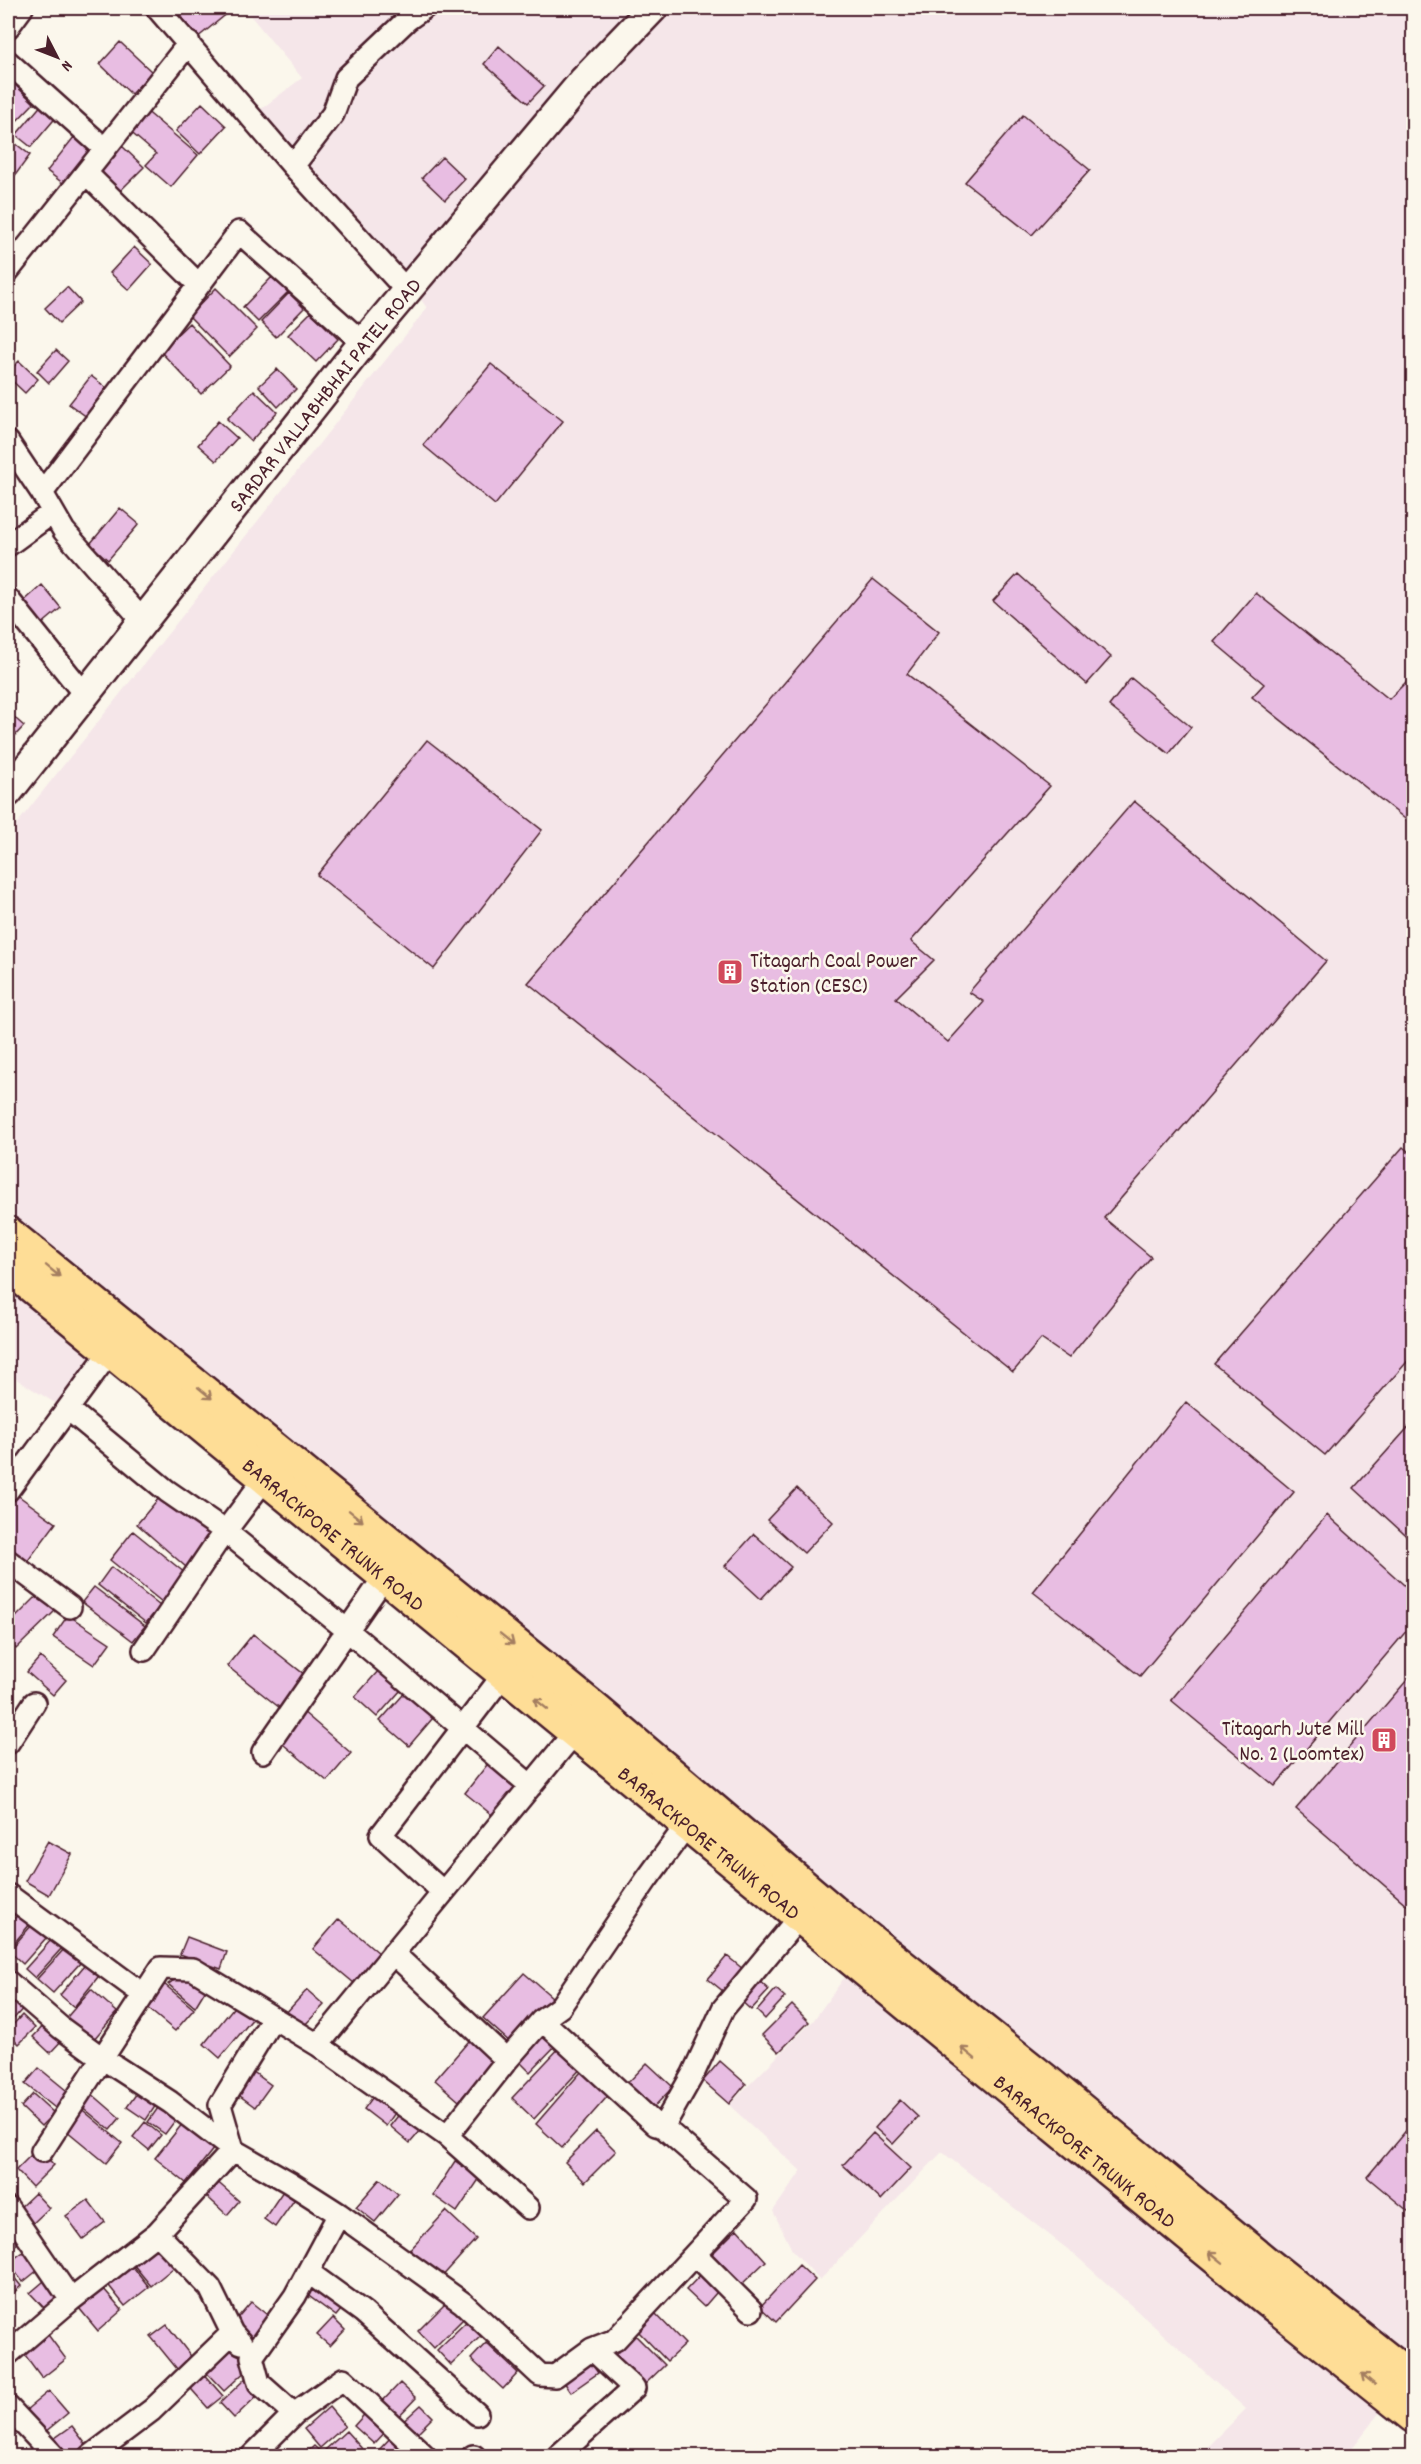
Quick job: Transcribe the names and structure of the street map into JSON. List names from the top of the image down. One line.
{"streets":{"main road":["BARRACKPORE TRUNK ROAD"],"street":["SARDAR VALLABHBHAI PATEL ROAD"]},"places":{"building":["Titagarh Coal Power Station (CESC)","Titagarh Jute Mill No. 2 (Loomtex)"]},"north":"bottom right"}
